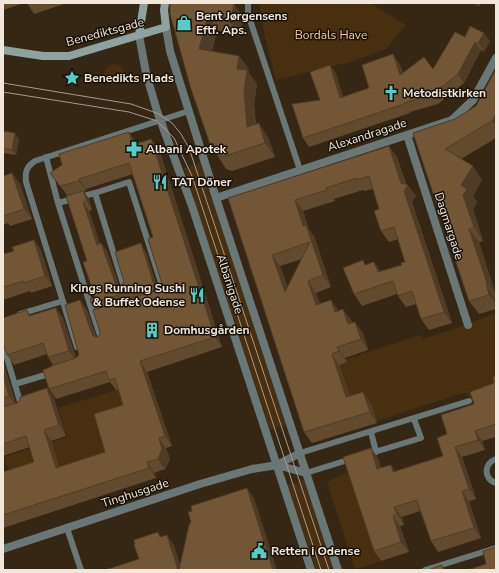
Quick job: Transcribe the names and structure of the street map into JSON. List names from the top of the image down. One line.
{"streets":{"main road":["Benediktsgade","Albanigade"],"street":["Alexandragade","Dagmargade","Tinghusgade"]},"crossings":[["Benediktsgade","Albanigade"],["Alexandragade","Dagmargade"],["Alexandragade","Albanigade"],["Albanigade","Tinghusgade"]],"parks":["Bordals Have"],"places":{"shop":["Bent Jørgensens Eftf. Aps."],"place":["Benedikts Plads"],"church":["Metodistkirken"],"pharmacy":["Albani Apotek"],"restaurant":["TAT Döner","Kings Running Sushi & Buffet Odense"],"building":["Domhusgården"],"public building":["Retten i Odense"]}}
